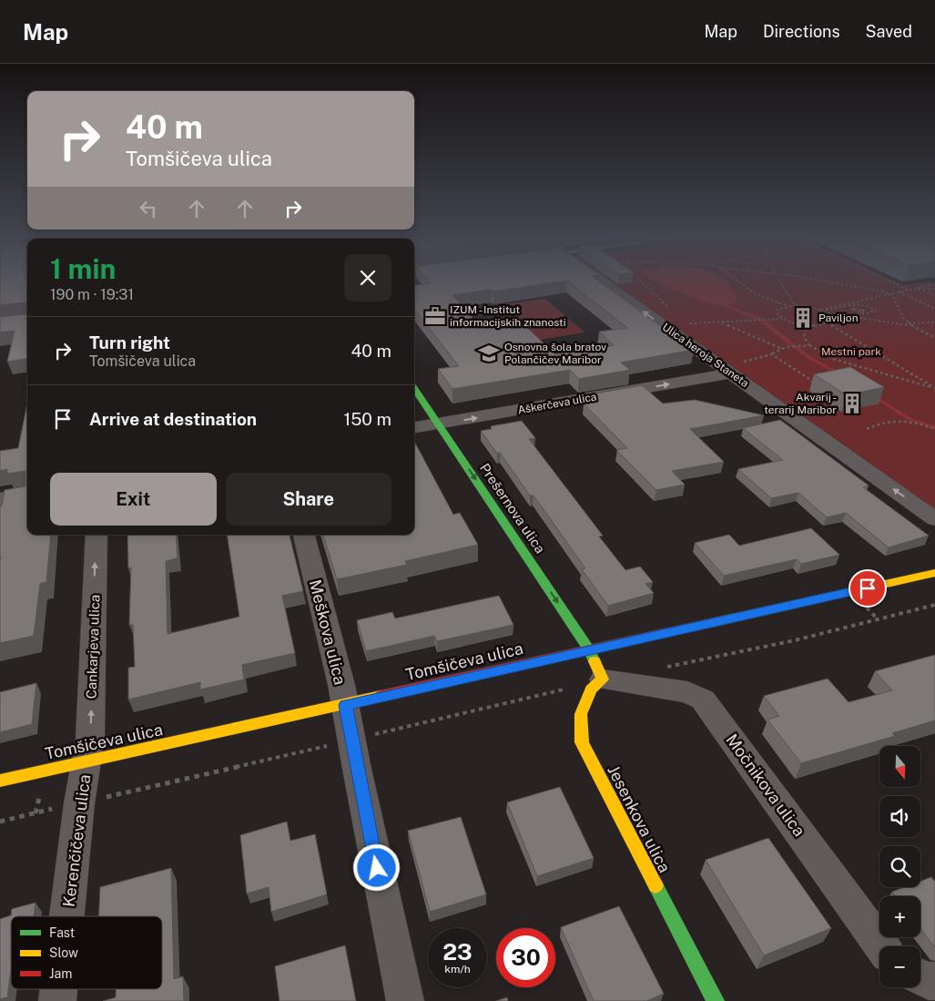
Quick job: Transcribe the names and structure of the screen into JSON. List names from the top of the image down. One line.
{"streets":{"street":["Ulica heroja Staneta","Aškerčeva ulica","Prešernova ulica","Meškova ulica","Cankarjeva ulica","Tomšičeva ulica","Močnikova ulica","Jesenkova ulica","Kerenčičeva ulica"]},"crossings":[["Ulica heroja Staneta","Aškerčeva ulica"],["Aškerčeva ulica","Prešernova ulica"],["Prešernova ulica","Tomšičeva ulica"],["Meškova ulica","Tomšičeva ulica"],["Cankarjeva ulica","Tomšičeva ulica"],["Cankarjeva ulica","Kerenčičeva ulica"],["Tomšičeva ulica","Kerenčičeva ulica"],["Močnikova ulica","Jesenkova ulica"]],"one_way":["Ulica heroja Staneta","Aškerčeva ulica","Prešernova ulica","Cankarjeva ulica"],"parks":["Mestni park"],"places":{"office":["IZUM - Institut informacijskih znanosti"],"building":["Paviljon","Akvarij - terarij Maribor"],"school or university":["Osnovna šola bratov Polančičev Maribor"]},"legend":["Fast","Slow","Jam"],"north":"bottom","page":{"header":"Map","nav":["Map","Directions","Saved"],"turn":["40 m","Tomšičeva ulica"],"heading":["1 min","190 m · 19:31"],"list":[{"name":"Turn right","note":"Tomšičeva ulica","value":"40 m"},{"name":"Arrive at destination","value":"150 m"}],"buttons":["Exit","Share"],"map_buttons":["+","−"],"speed":"23 km/h","limit":"30"}}
